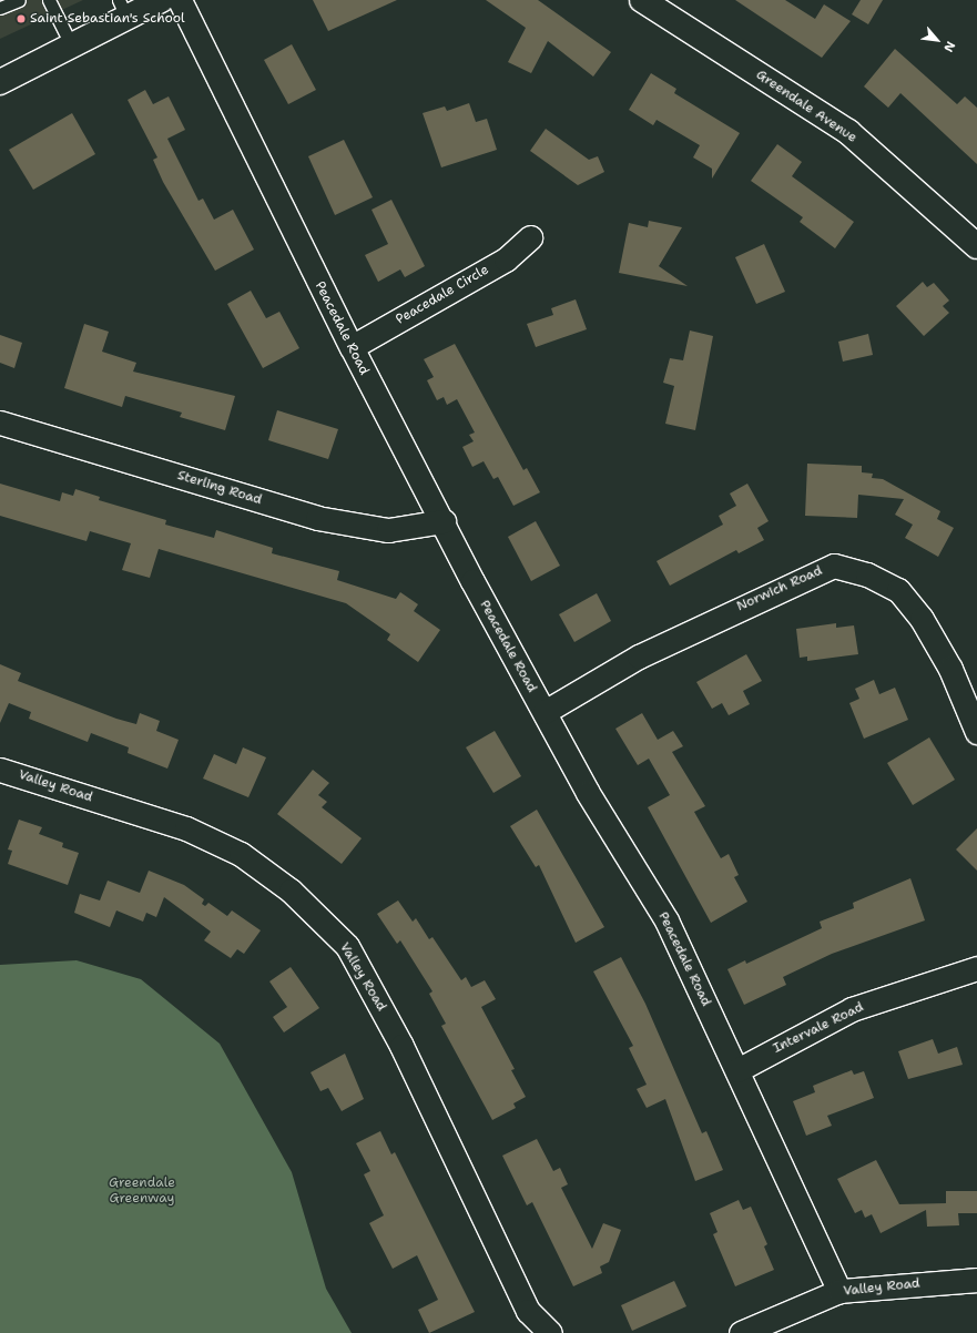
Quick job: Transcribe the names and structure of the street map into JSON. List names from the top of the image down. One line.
{"streets":{"main road":["Greendale Avenue"],"street":["Peacedale Circle","Peacedale Road","Sterling Road","Norwich Road","Valley Road","Intervale Road"]},"crossings":[["Peacedale Circle","Peacedale Road"],["Peacedale Road","Sterling Road"],["Peacedale Road","Norwich Road"],["Peacedale Road","Valley Road"],["Peacedale Road","Intervale Road"]],"parks":["Greendale Greenway"],"places":["Saint Sebastian's School"],"north":"bottom right"}
